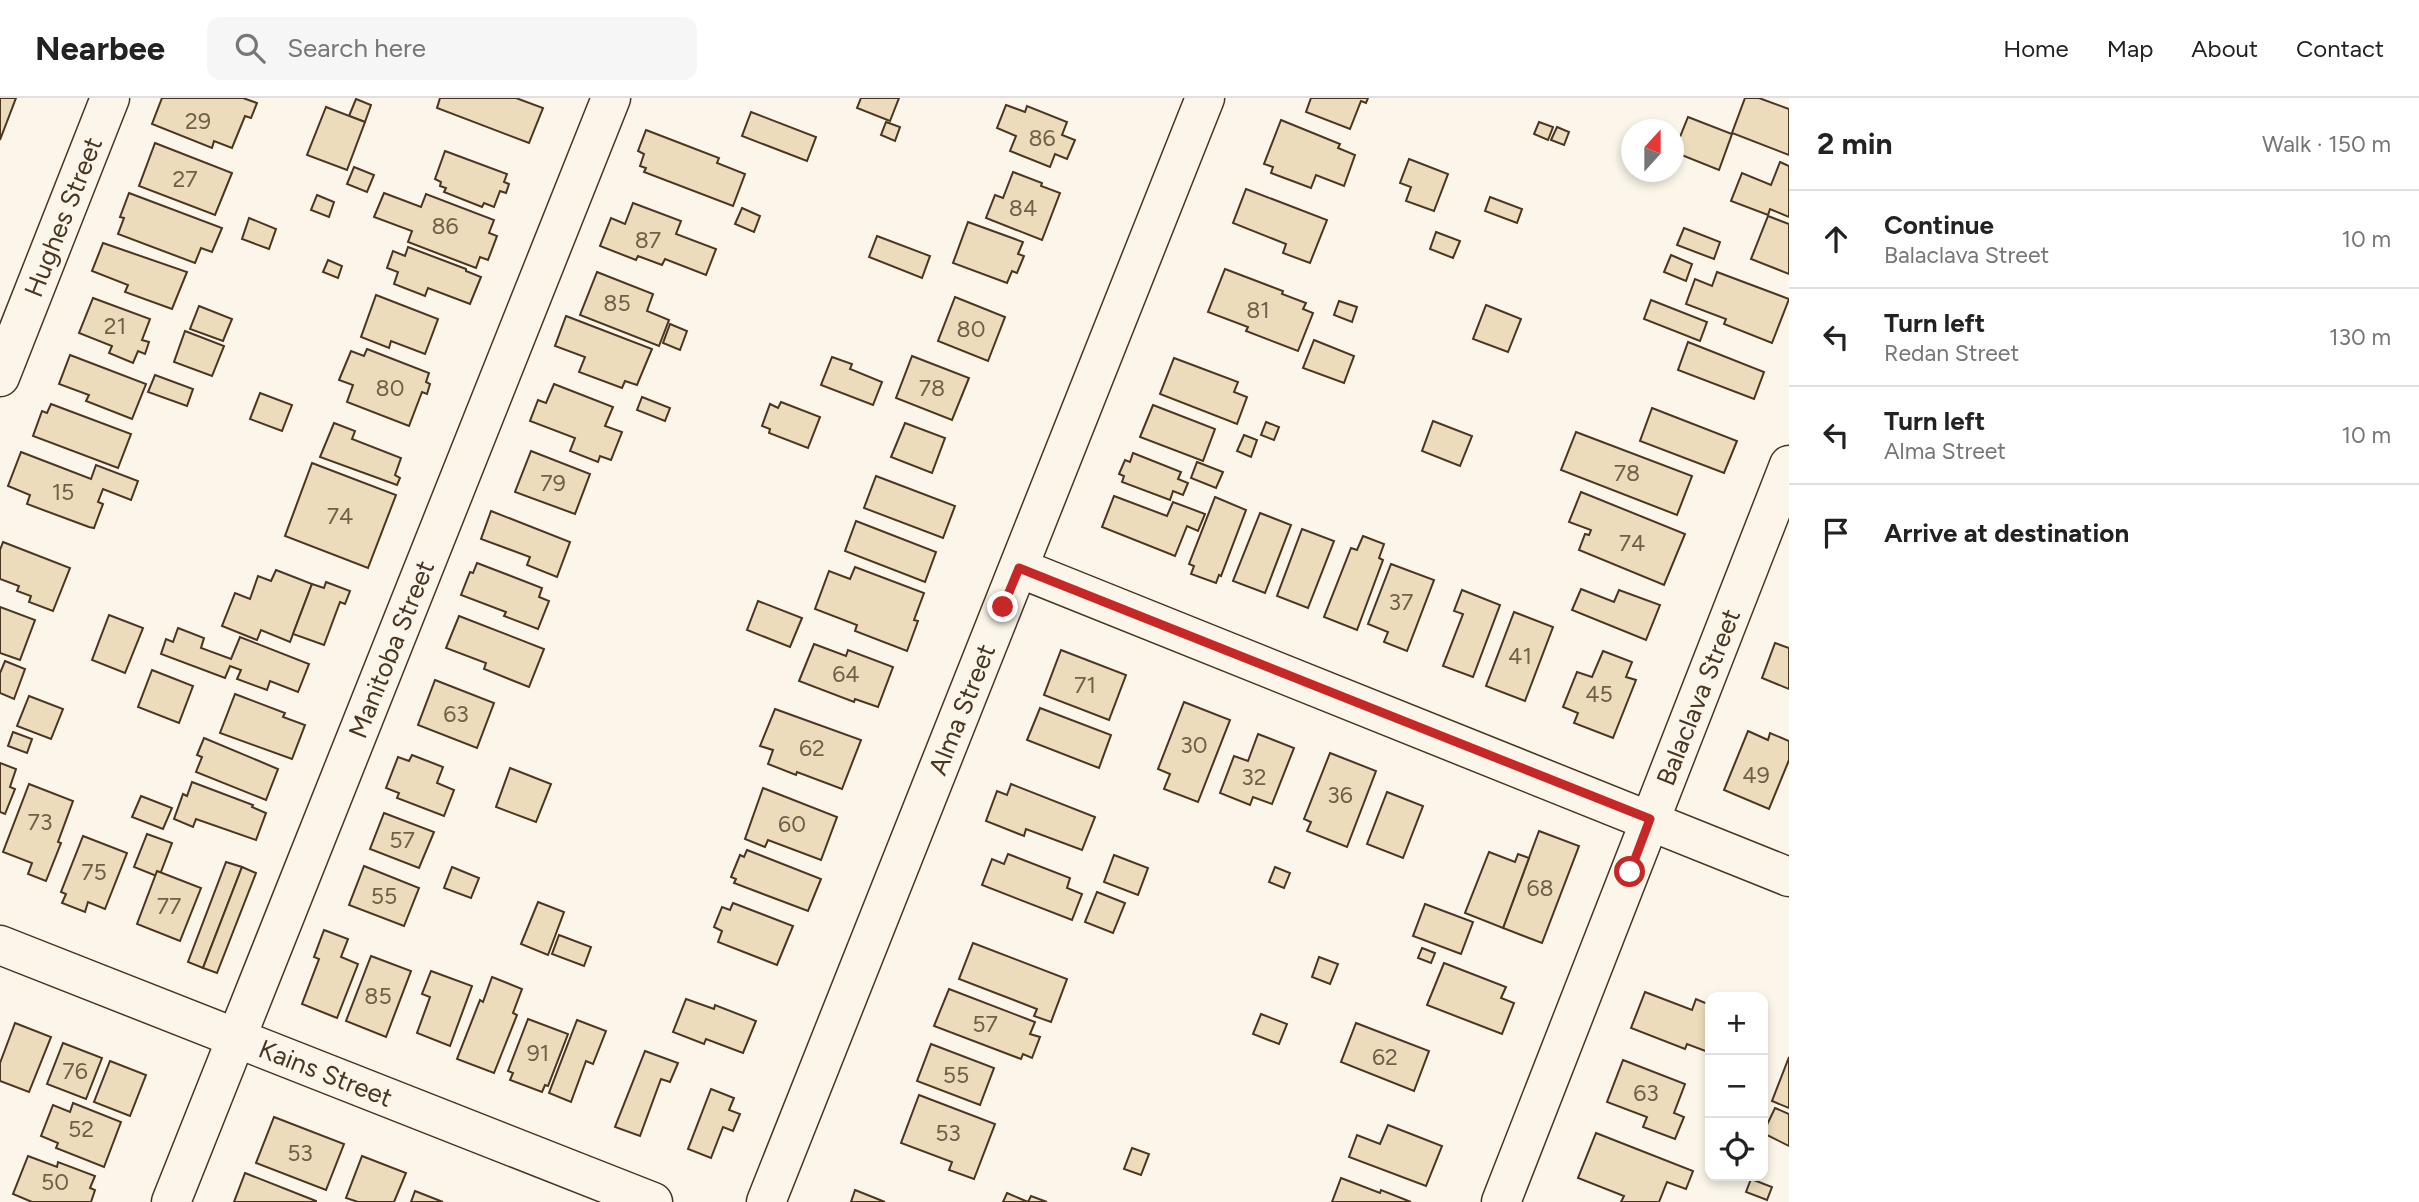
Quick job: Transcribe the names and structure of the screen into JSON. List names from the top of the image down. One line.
{"streets":{"street":["Hughes Street","Manitoba Street","Balaclava Street","Alma Street","Kains Street"]},"crossings":[["Manitoba Street","Kains Street"]],"house_numbers":["29","86","27","84","86","87","85","81","21","80","80","78","78","79","15","74","74","37","41","64","71","45","63","30","62","49","32","36","73","60","57","75","68","55","77","85","57","91","62","76","55","63","52","53","53","50"],"north":"top","page":{"header":"Nearbee","search":"Search here","nav":["Home","Map","About","Contact"],"heading":["2 min","Walk · 150 m"],"list":[["Continue","Balaclava Street","10 m"],["Turn left","Redan Street","130 m"],["Turn left","Alma Street","10 m"],"Arrive at destination"],"map_buttons":["+","−"]}}
